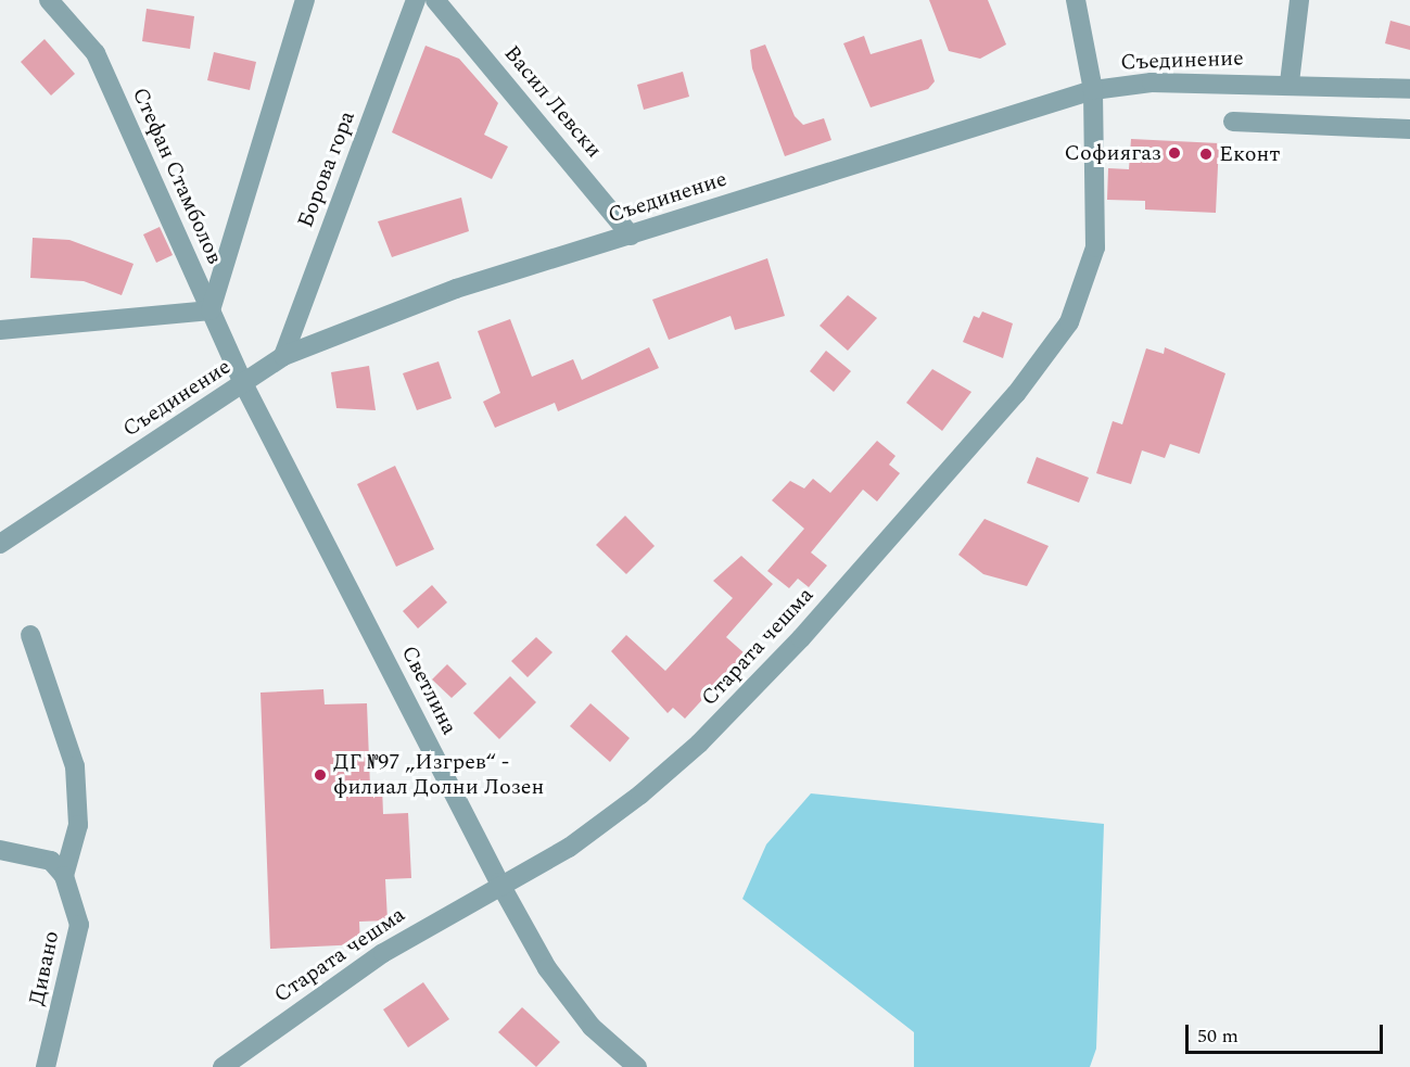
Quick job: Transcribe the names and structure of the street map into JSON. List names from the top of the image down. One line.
{"streets":{"street":["Съединение","Васил Левски","Борова гора","Стефан Стамболов","Старата чешма","Светлина","Дивано"]},"crossings":[["Съединение","Васил Левски"],["Съединение","Борова гора"],["Съединение","Стефан Стамболов"],["Съединение","Старата чешма"],["Съединение","Светлина"],["Стефан Стамболов","Светлина"],["Старата чешма","Светлина"]],"places":["Софиягаз","Еконт","ДГ №97 „Изгрев“ - филиал Долни Лозен"],"scale_bar":"50 m"}
